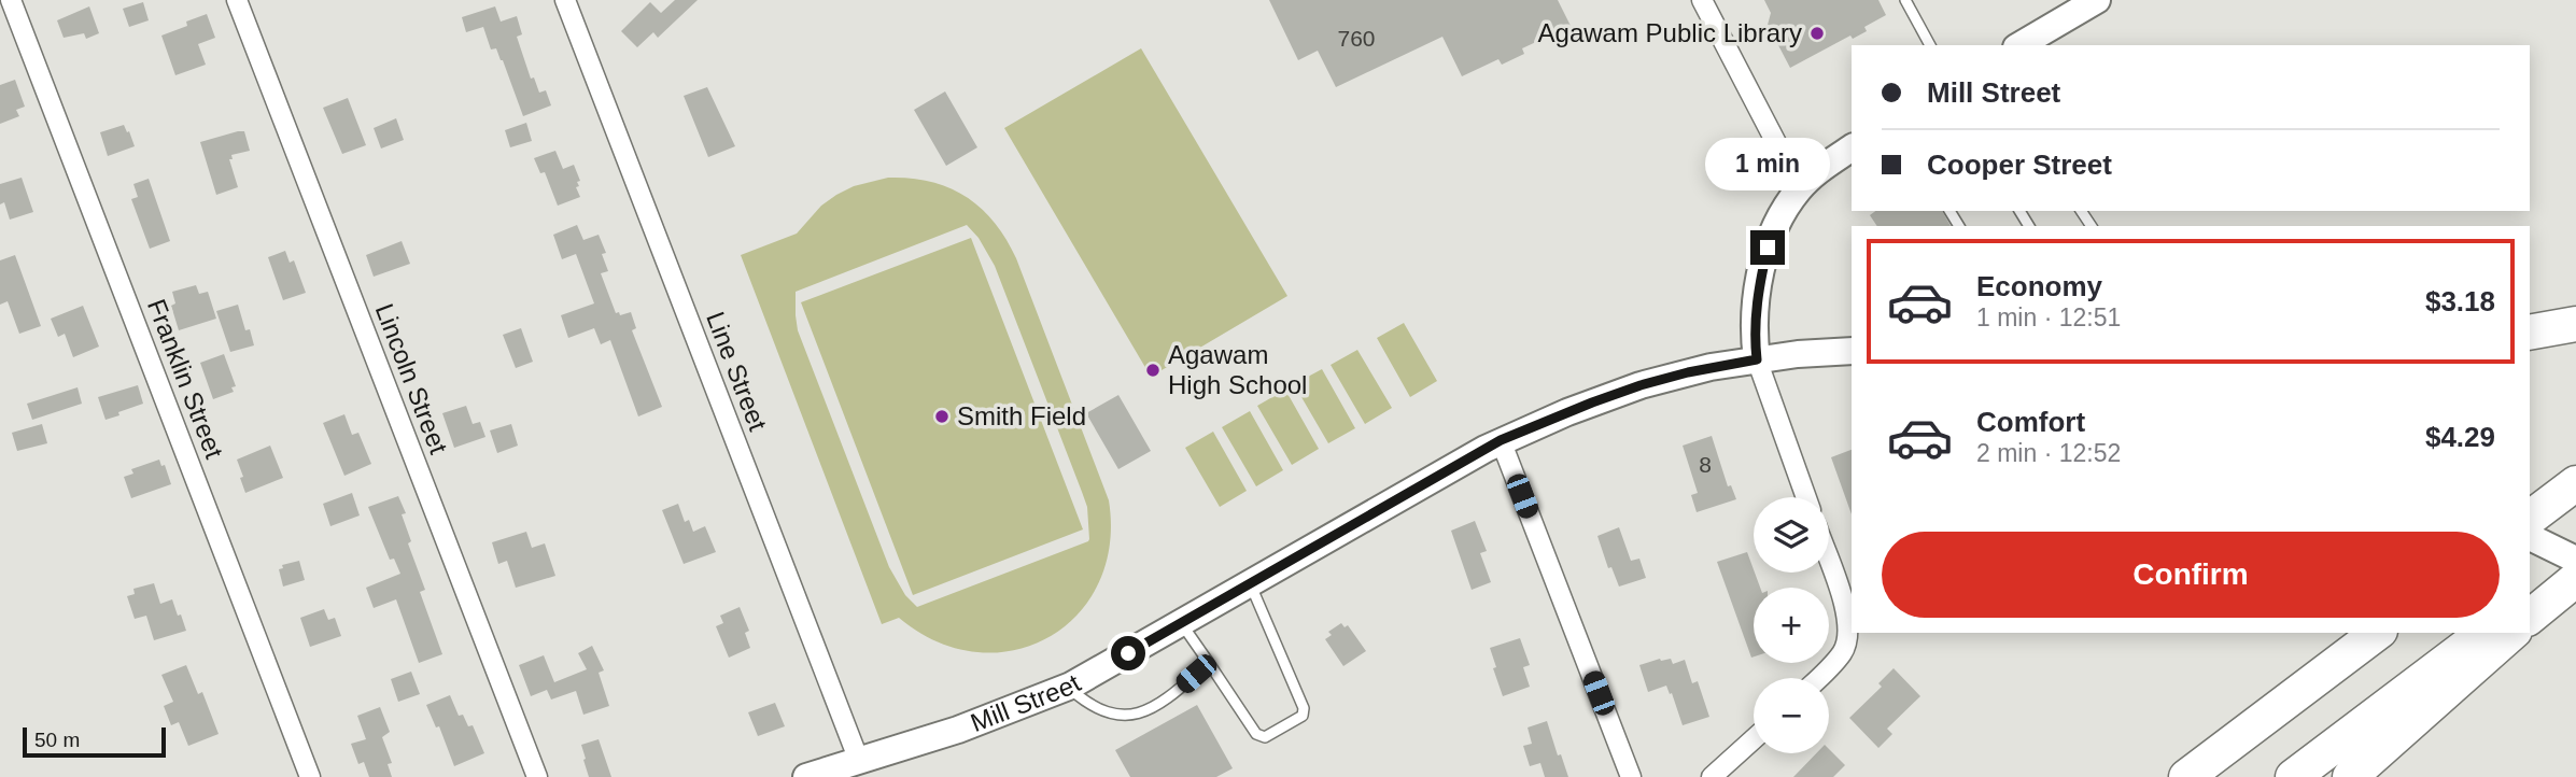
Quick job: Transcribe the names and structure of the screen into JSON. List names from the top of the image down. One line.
{"streets":{"street":["Line Street","Franklin Street","Lincoln Street","Mill Street"]},"crossings":[["Line Street","Mill Street"]],"places":["Agawam Public Library","Agawam High School","Smith Field"],"house_numbers":["760","8"],"scale_bar":"50 m","page":{"banner":["Mill Street","Cooper Street"],"bubble":"1 min","list":[{"name":"Economy","note":"1 min · 12:51","value":"$3.18"},{"name":"Comfort","note":"2 min · 12:52","value":"$4.29"}],"map_buttons":["+","−"],"buttons":"Confirm","scale":"50 m"}}
